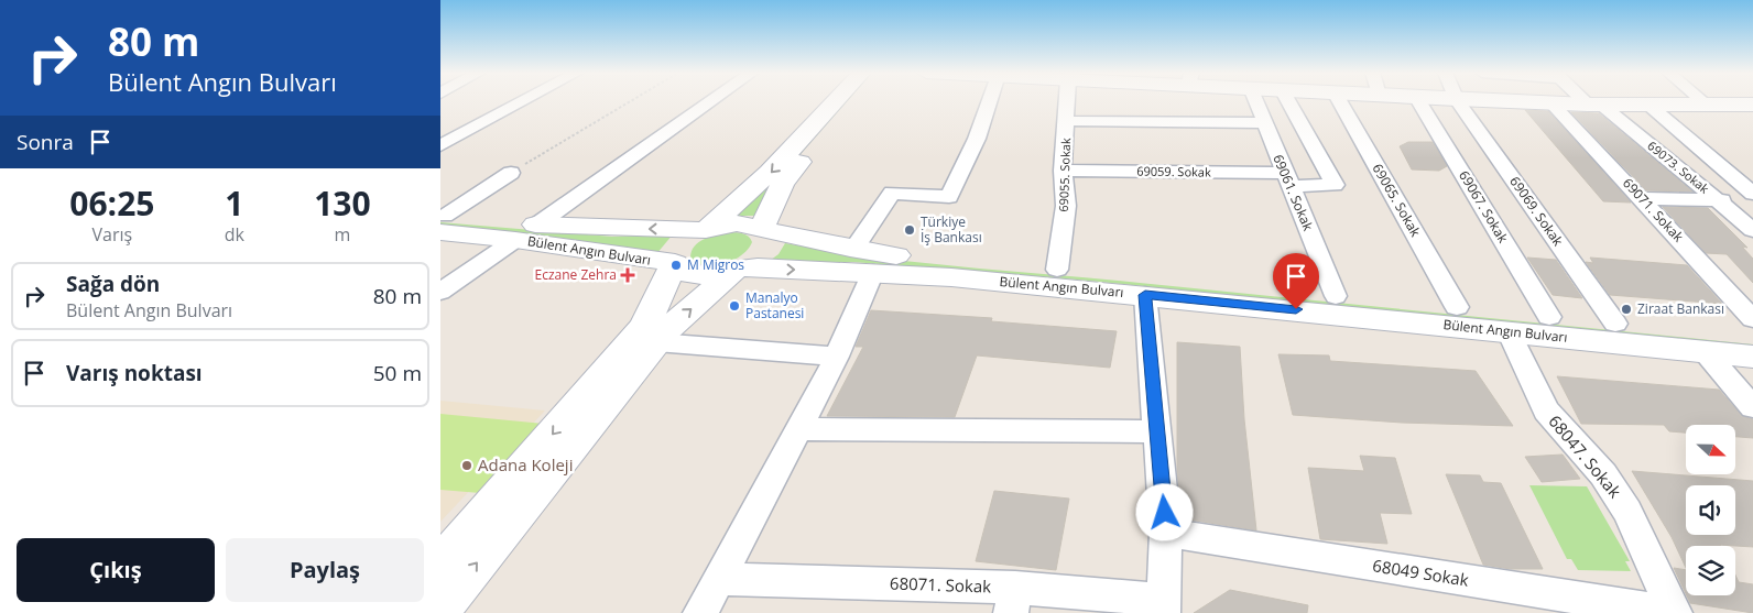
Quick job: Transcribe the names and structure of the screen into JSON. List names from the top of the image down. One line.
{"streets":{"main road":["Bülent Angın Bulvarı"],"street":["69073. Sokak","69059. Sokak","69055. Sokak","69061. Sokak","69065. Sokak","69067. Sokak","69071. Sokak","69069. Sokak","68047. Sokak","68049 Sokak","68071. Sokak"]},"crossings":[["69059. Sokak","69055. Sokak"],["69059. Sokak","69061. Sokak"],["69055. Sokak","Bülent Angın Bulvarı"],["69061. Sokak","Bülent Angın Bulvarı"],["69065. Sokak","Bülent Angın Bulvarı"],["69067. Sokak","Bülent Angın Bulvarı"],["69069. Sokak","Bülent Angın Bulvarı"],["Bülent Angın Bulvarı","68047. Sokak"],["68047. Sokak","68049 Sokak"]],"places":{"other":["Türkiye İş Bankası","M Migros","Manalyo Pastanesi","Ziraat Bankası","Adana Koleji"],"health":["Eczane Zehra"]},"north":"right","page":{"turn":["80 m","Bülent Angın Bulvarı"],"then":"Sonra","eta":["06:25","Varış","1","dk","130","m"],"list":[{"name":"Sağa dön","note":"Bülent Angın Bulvarı","value":"80 m"},{"name":"Varış noktası","value":"50 m"}],"buttons":["Çıkış","Paylaş"]}}
